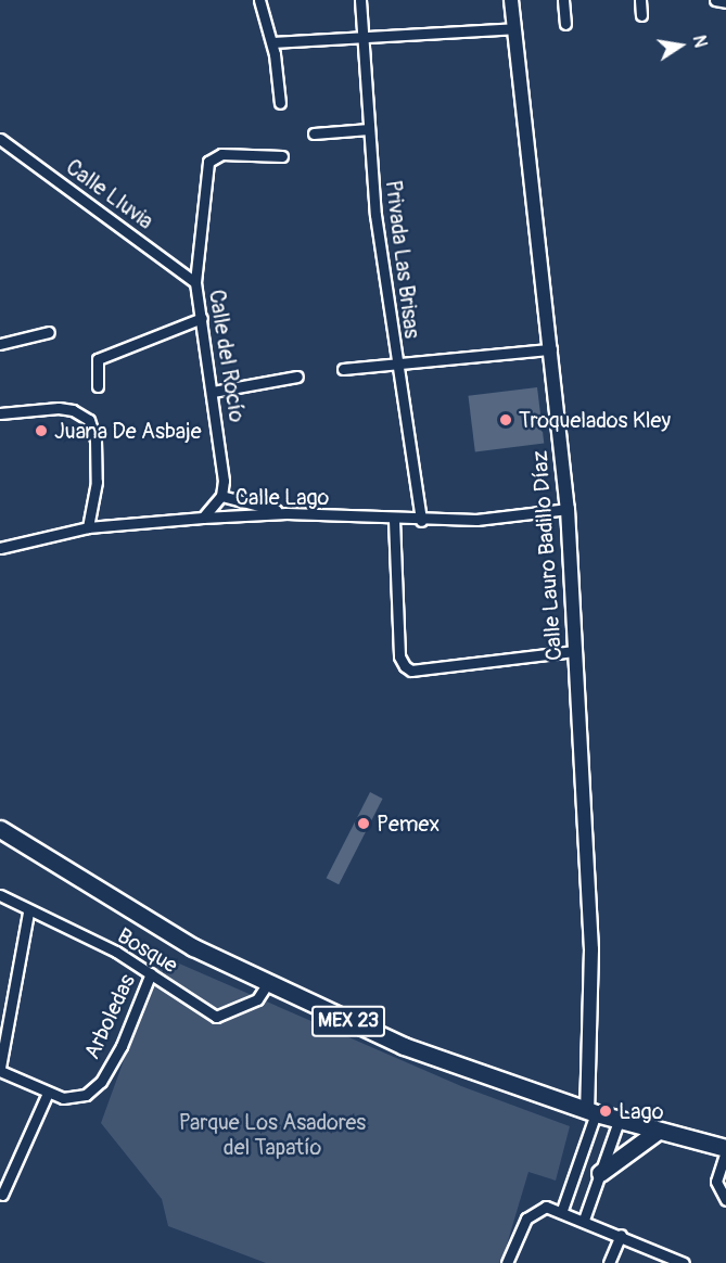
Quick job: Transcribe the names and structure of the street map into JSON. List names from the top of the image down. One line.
{"streets":{"highway":["MEX 23"],"street":["Calle Lluvia","Privada Las Brisas","Calle del Rocío","Calle Lago","Calle Lauro Badillo Díaz","Bosque","Arboledas"]},"crossings":[["Calle Lluvia","Calle del Rocío"],["Privada Las Brisas","Calle Lago"],["Calle Lago","Calle Lauro Badillo Díaz"],["Calle Lauro Badillo Díaz","MEX 23"],["Bosque","Arboledas"],["Bosque","MEX 23"]],"parks":["Parque Los Asadores del Tapatío"],"places":["Troquelados Kley","Juana De Asbaje","Pemex","Lago"],"north":"right"}
